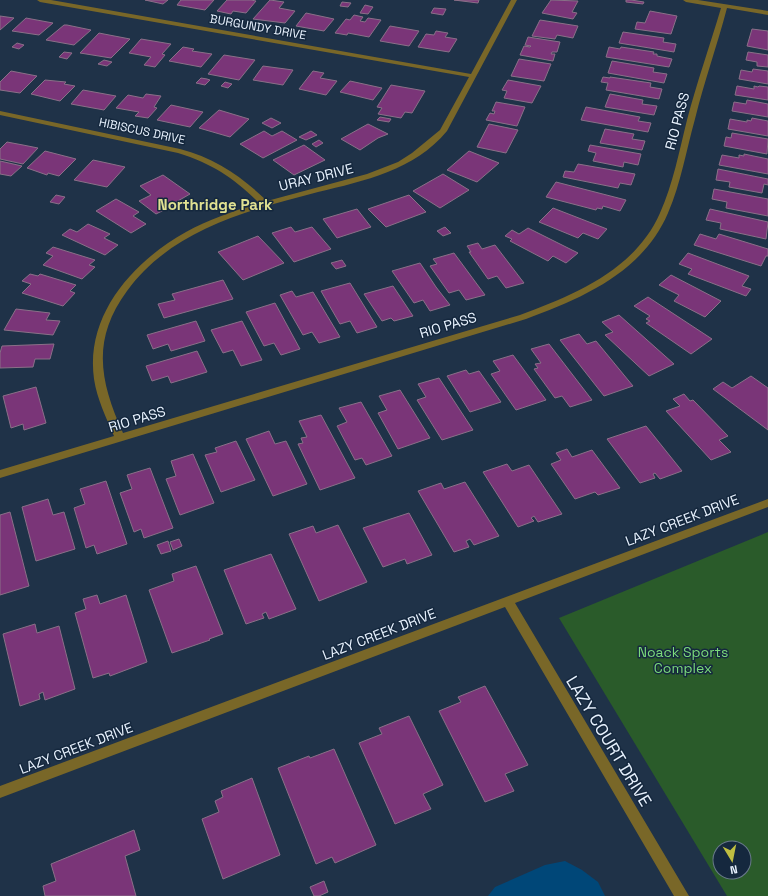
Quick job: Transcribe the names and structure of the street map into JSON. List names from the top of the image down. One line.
{"streets":{"street":["BURGUNDY DRIVE","RIO PASS","HIBISCUS DRIVE","URAY DRIVE","LAZY CREEK DRIVE","LAZY COURT DRIVE"]},"crossings":[["BURGUNDY DRIVE","URAY DRIVE"],["RIO PASS","URAY DRIVE"],["HIBISCUS DRIVE","URAY DRIVE"],["LAZY CREEK DRIVE","LAZY COURT DRIVE"]],"districts":["Northridge Park"],"parks":["Noack Sports Complex"],"north":"bottom"}
